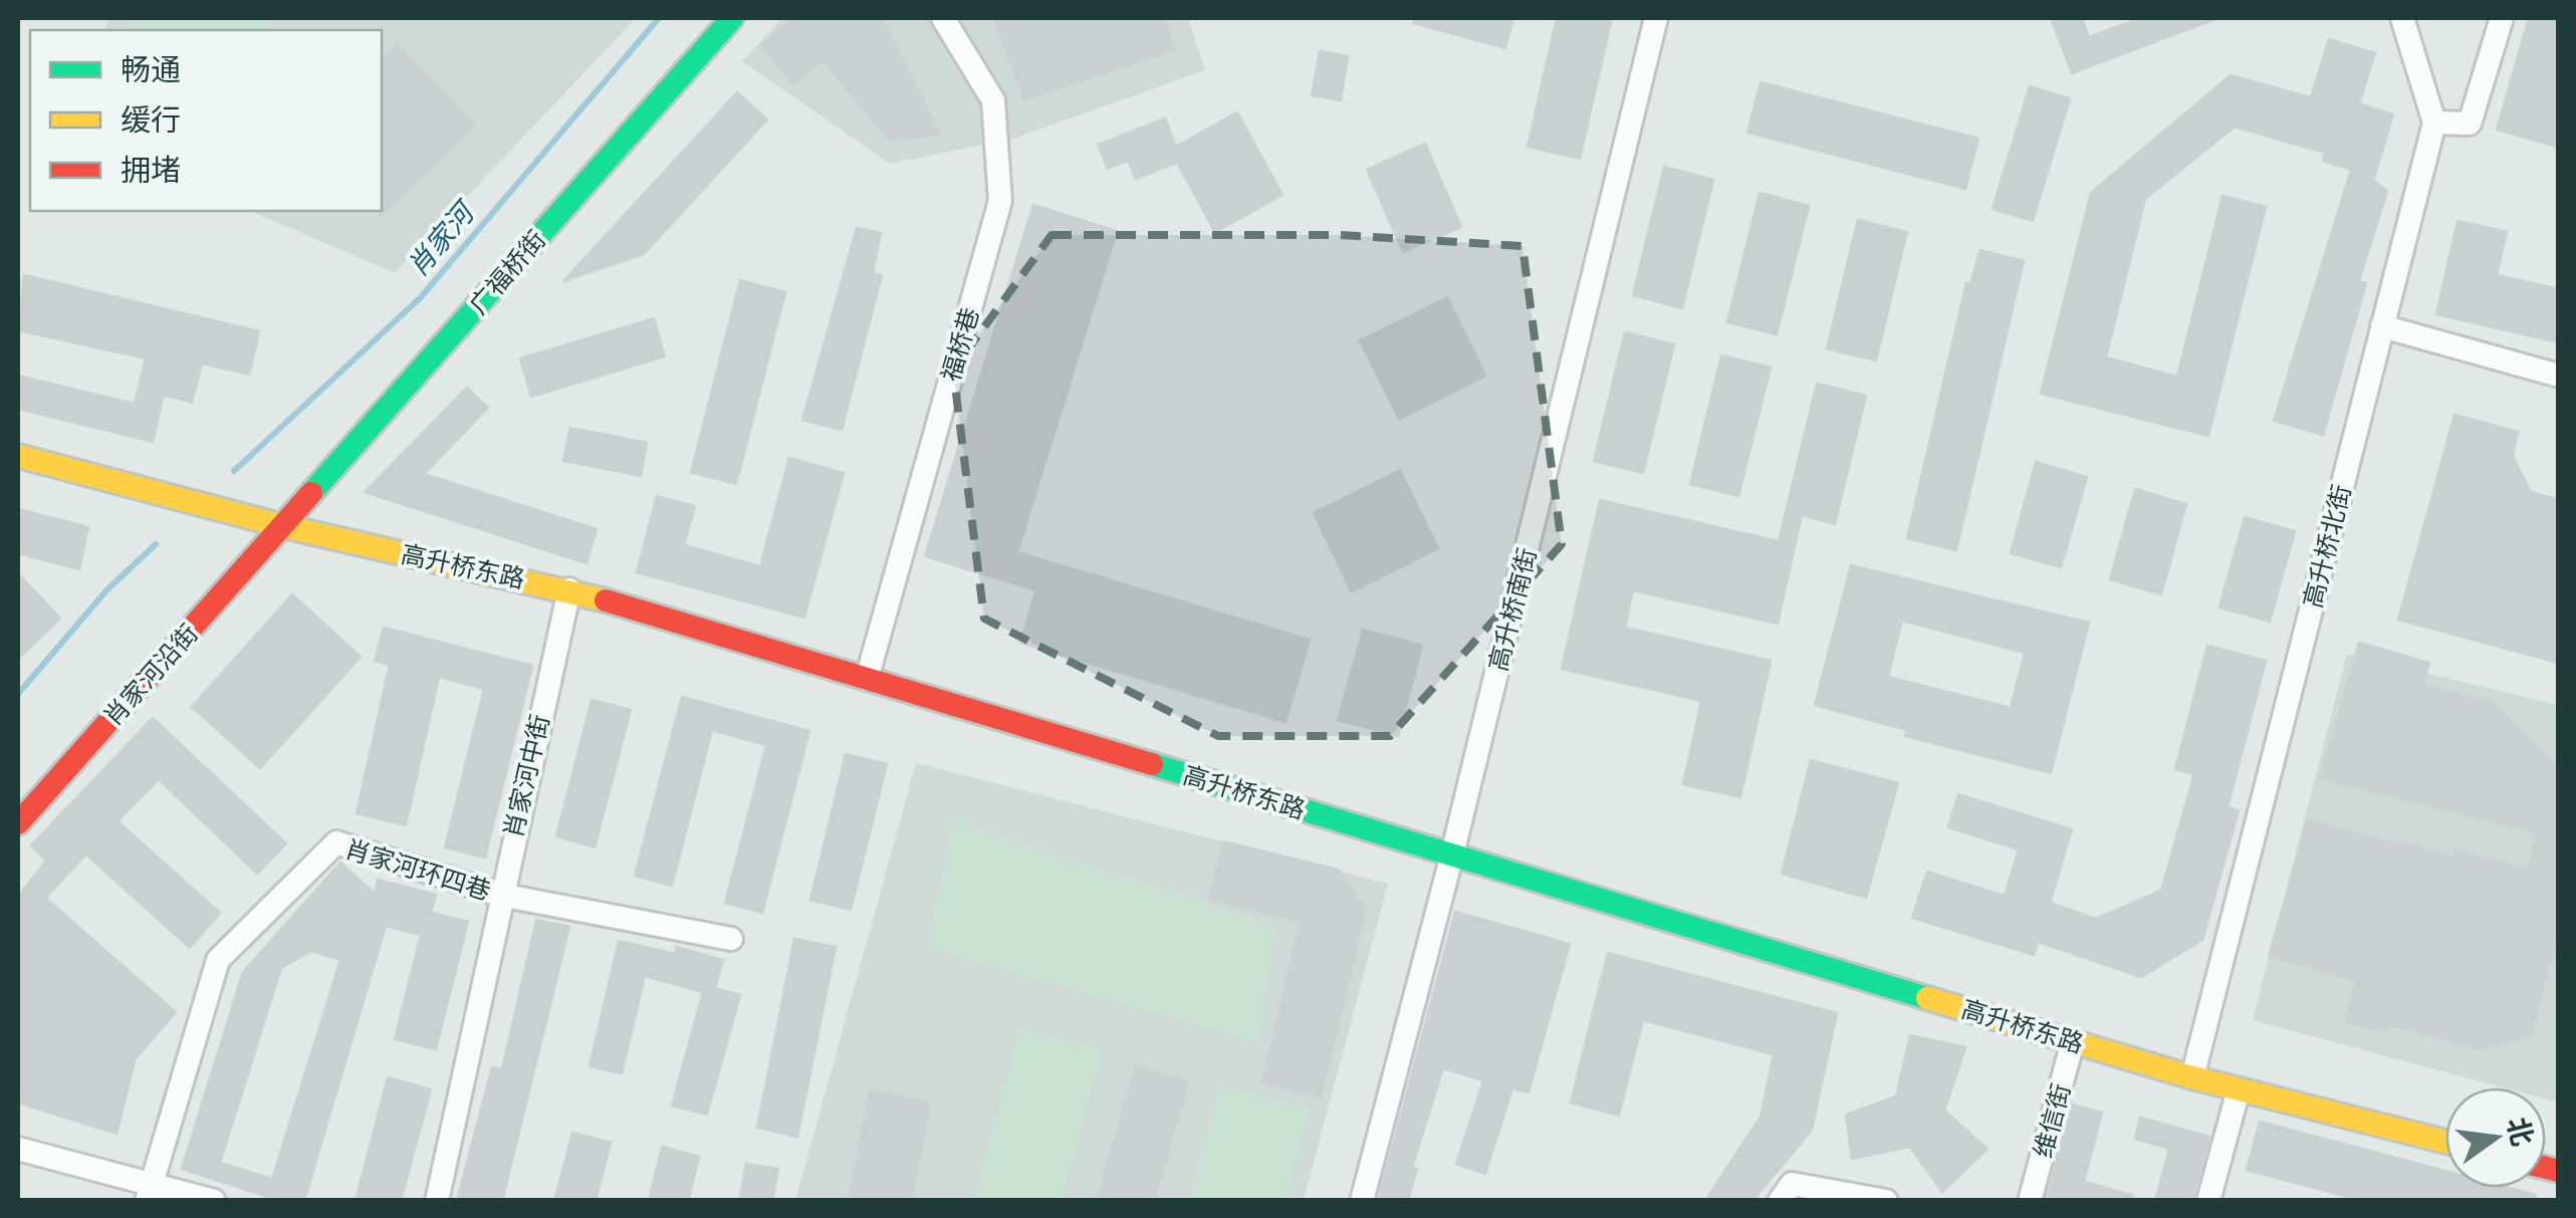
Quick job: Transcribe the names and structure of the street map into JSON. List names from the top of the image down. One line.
{"streets":{"street":["广福桥街","福桥巷","高升桥北街","高升桥东路","高升桥南街","肖家河沿街","肖家河中街","肖家河环四巷","维信街"]},"crossings":[["广福桥街","高升桥东路"],["广福桥街","肖家河沿街"],["福桥巷","高升桥东路"],["高升桥北街","高升桥东路"],["高升桥东路","高升桥南街"],["高升桥东路","肖家河沿街"],["高升桥东路","肖家河中街"],["高升桥东路","维信街"],["肖家河中街","肖家河环四巷"]],"water":["肖家河"],"legend":["畅通","缓行","拥堵"],"north":"right"}
